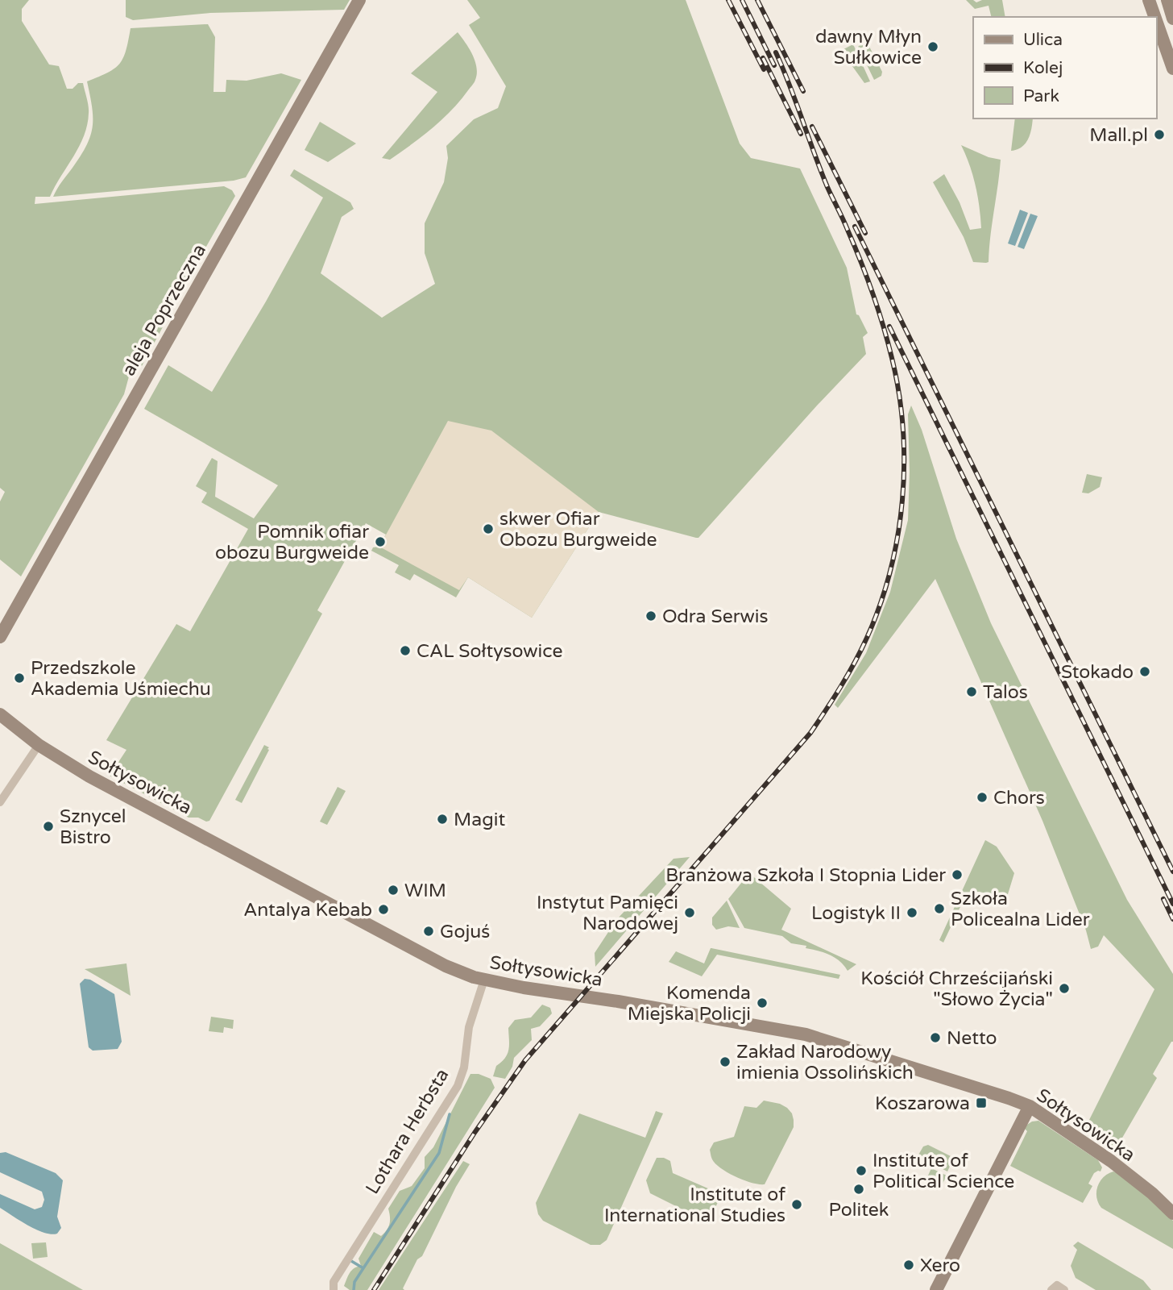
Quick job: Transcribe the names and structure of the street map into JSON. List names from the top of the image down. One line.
{"streets":{"street":["aleja Poprzeczna","Sołtysowicka","Lothara Herbsta"]},"crossings":[["Sołtysowicka","Lothara Herbsta"]],"places":{"other":["dawny Młyn Sułkowice","Mall.pl","skwer Ofiar Obozu Burgweide","Pomnik ofiar obozu Burgweide","Odra Serwis","CAL Sołtysowice","Stokado","Przedszkole Akademia Uśmiechu","Talos","Chors","Magit","Sznycel Bistro","Branżowa Szkoła I Stopnia Lider","WIM","Szkoła Policealna Lider","Antalya Kebab","Instytut Pamięci Narodowej","Logistyk II","Gojuś","Kościół Chrześcijański \"Słowo Życia\"","Komenda Miejska Policji","Netto","Zakład Narodowy imienia Ossolińskich","Institute of Political Science","Politek","Institute of International Studies","Xero"],"transit":["Koszarowa"]},"legend":["Ulica","Kolej","Park"]}
